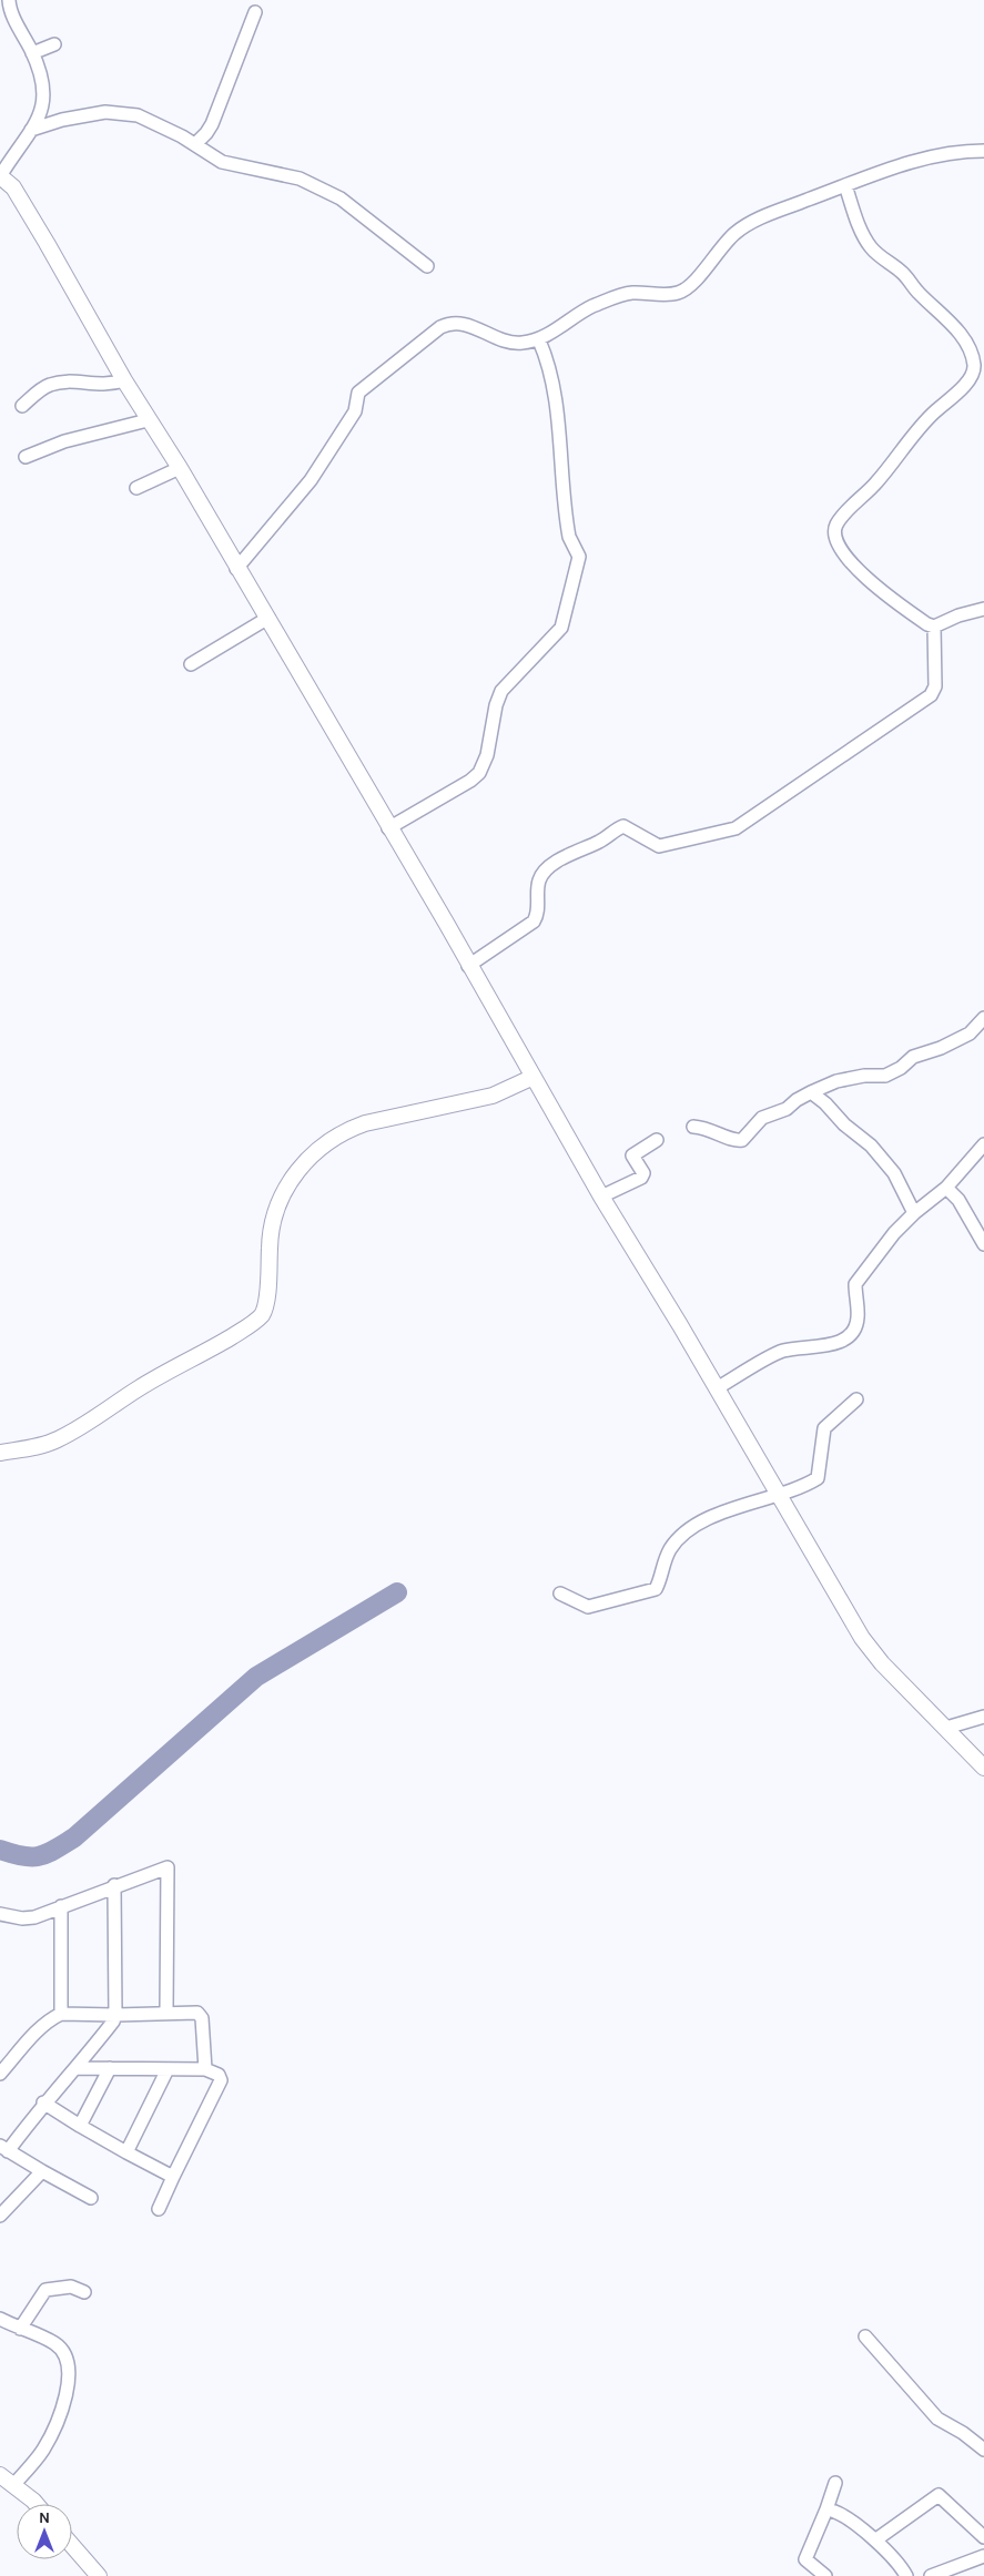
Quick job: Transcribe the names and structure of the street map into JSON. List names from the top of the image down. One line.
{"north":"top"}
